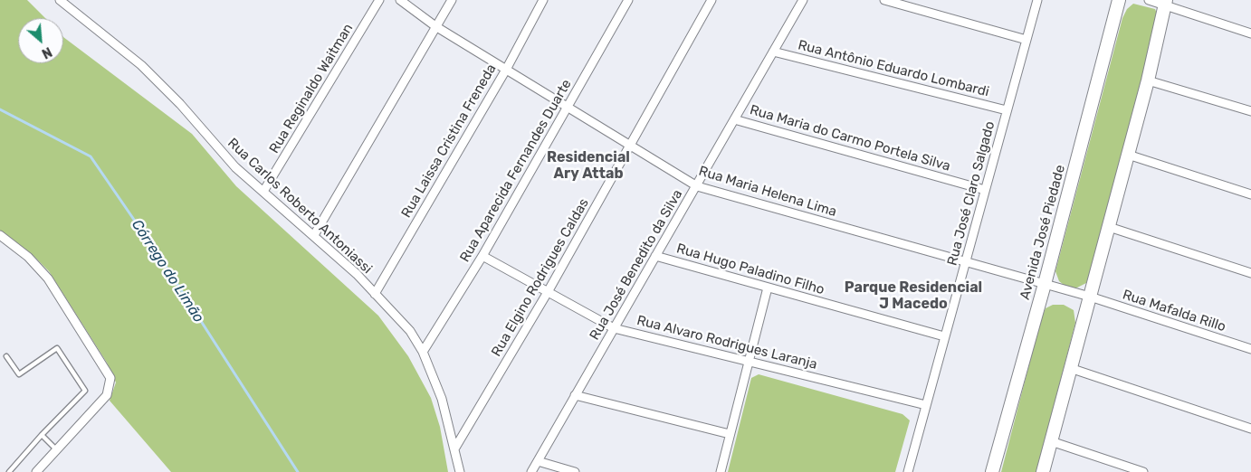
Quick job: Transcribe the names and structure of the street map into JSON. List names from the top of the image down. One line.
{"streets":{"main road":["Avenida José Piedade"],"street":["Rua Antônio Eduardo Lombardi","Rua Reginaldo Waitman","Rua Maria do Carmo Portela Silva","Rua Laissa Cristina Freneda","Rua Aparecida Fernandes Duarte","Rua Maria Helena Lima","Rua José Claro Salgado","Rua Carlos Roberto Antoniassi","Rua José Benedito da Silva","Rua Hugo Paladino Filho","Rua Elgino Rodrigues Caldas","Rua Mafalda Rillo","Rua Alvaro Rodrigues Laranja"]},"crossings":[["Rua Antônio Eduardo Lombardi","Rua José Claro Salgado"],["Rua Antônio Eduardo Lombardi","Rua José Benedito da Silva"],["Rua Reginaldo Waitman","Rua Carlos Roberto Antoniassi"],["Rua Maria do Carmo Portela Silva","Rua José Claro Salgado"],["Rua Maria do Carmo Portela Silva","Rua José Benedito da Silva"],["Rua Laissa Cristina Freneda","Rua Maria Helena Lima"],["Rua Laissa Cristina Freneda","Rua Carlos Roberto Antoniassi"],["Rua Aparecida Fernandes Duarte","Rua Maria Helena Lima"],["Rua Aparecida Fernandes Duarte","Rua Carlos Roberto Antoniassi"],["Rua Aparecida Fernandes Duarte","Rua Alvaro Rodrigues Laranja"],["Rua Maria Helena Lima","Rua José Claro Salgado"],["Rua Maria Helena Lima","Avenida José Piedade"],["Rua Maria Helena Lima","Rua José Benedito da Silva"],["Rua Maria Helena Lima","Rua Elgino Rodrigues Caldas"],["Rua Maria Helena Lima","Rua Mafalda Rillo"],["Rua José Claro Salgado","Rua Hugo Paladino Filho"],["Rua José Claro Salgado","Rua Alvaro Rodrigues Laranja"],["Rua Carlos Roberto Antoniassi","Rua Elgino Rodrigues Caldas"],["Rua José Benedito da Silva","Rua Hugo Paladino Filho"],["Rua José Benedito da Silva","Rua Alvaro Rodrigues Laranja"],["Rua Elgino Rodrigues Caldas","Rua Alvaro Rodrigues Laranja"]],"districts":["Residencial Ary Attab","Parque Residencial J Macedo"],"water":["Córrego do Limão"],"north":"bottom right"}
